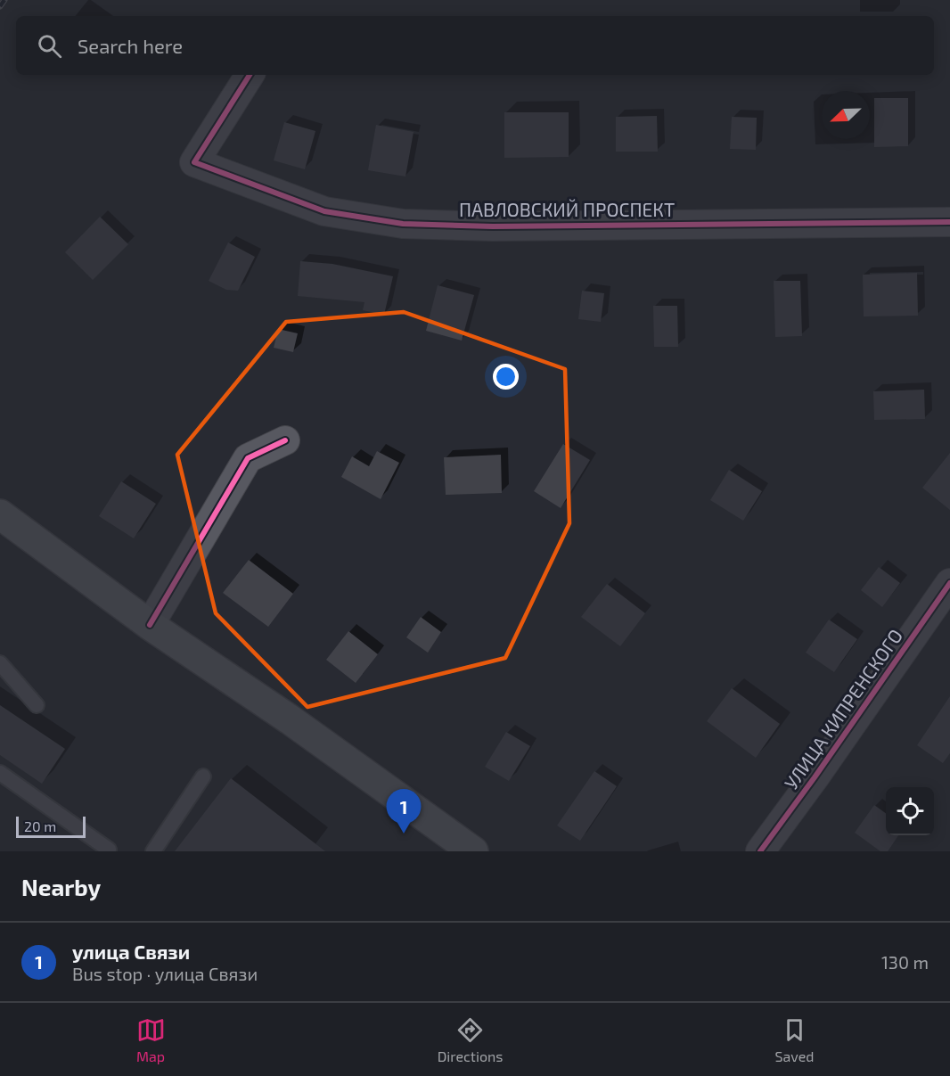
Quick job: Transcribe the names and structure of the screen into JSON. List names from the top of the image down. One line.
{"streets":{"street":["ПАВЛОВСКИЙ ПРОСПЕКТ","УЛИЦА КИПРЕНСКОГО"]},"scale_bar":"20 m","north":"bottom left","page":{"search":"Search here","pins":"1","scale":"20 m","heading":"Nearby","list":[{"mark":"1","name":"улица Связи","note":"Bus stop · улица Связи","value":"130 m"}],"nav":["Map","Directions","Saved"]}}
